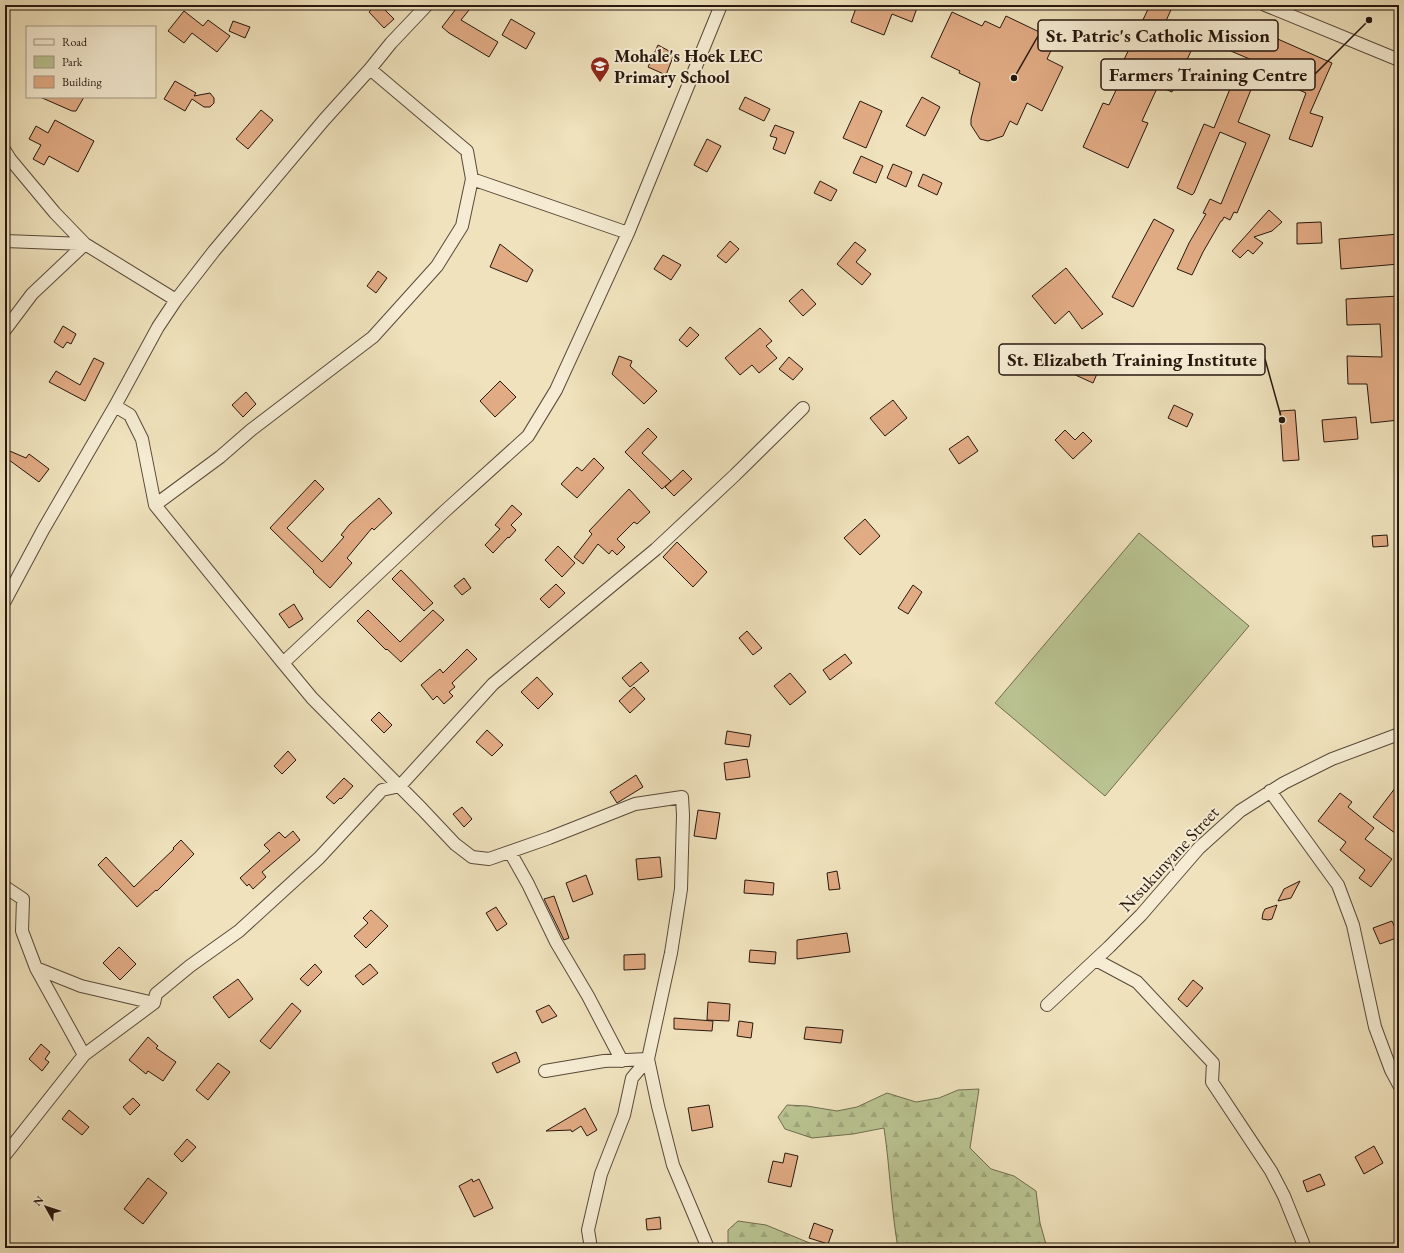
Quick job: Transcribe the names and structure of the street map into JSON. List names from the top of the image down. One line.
{"streets":{"street":["Ntsukunyane Street"]},"places":{"other":["Farmers Training Centre","St. Patric's Catholic Mission","St. Elizabeth Training Institute"],"school or university":["Mohale's Hoek LEC Primary School"]},"legend":["Road","Park","Building"],"north":"top left"}
